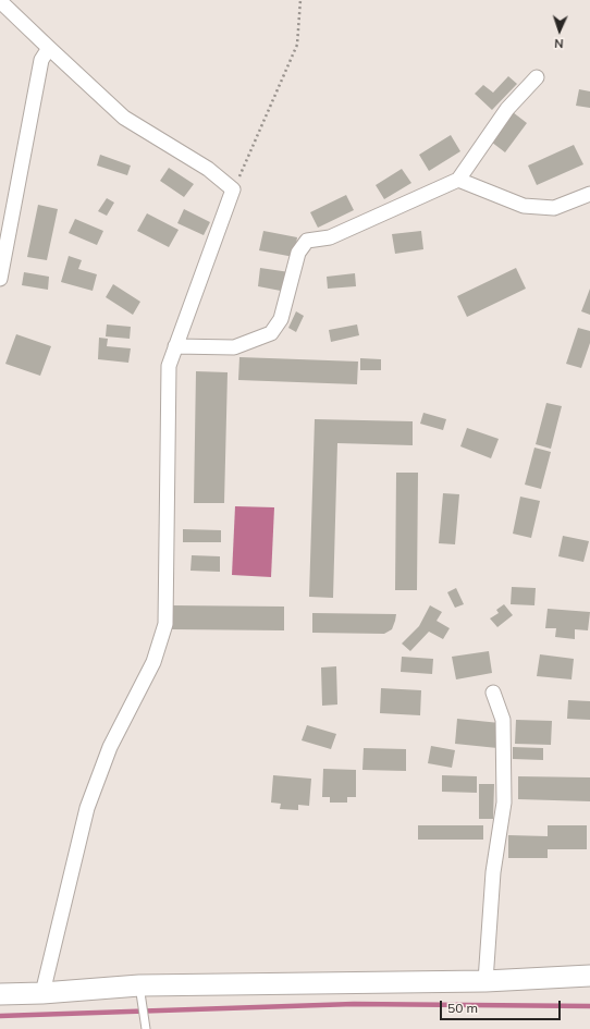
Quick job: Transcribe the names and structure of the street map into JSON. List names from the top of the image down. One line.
{"scale_bar":"50 m","north":"bottom"}
